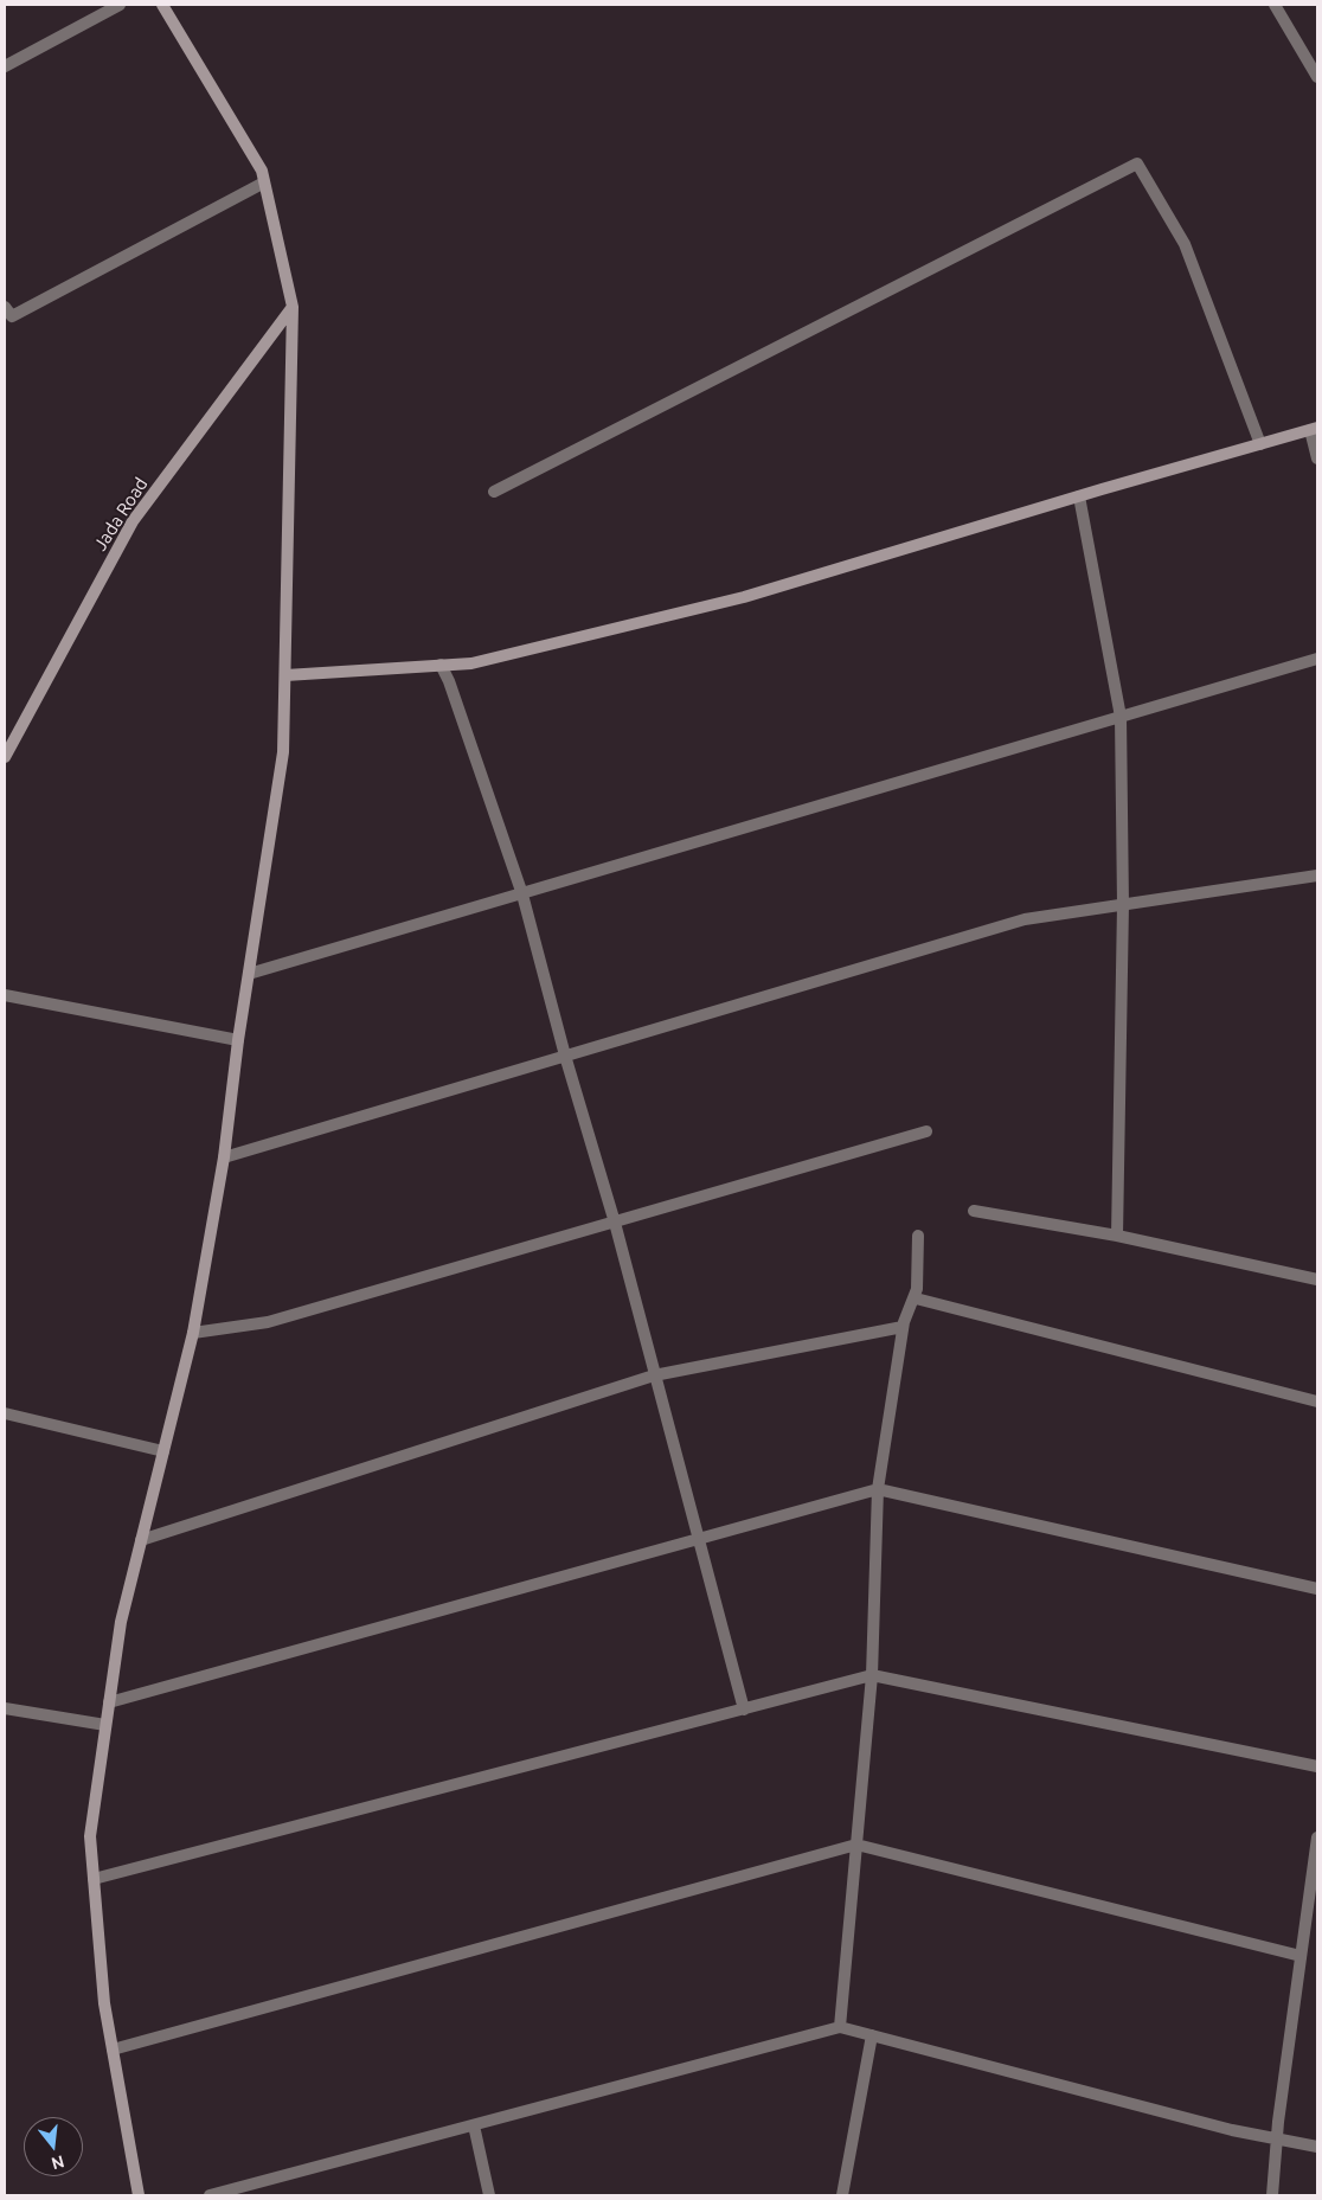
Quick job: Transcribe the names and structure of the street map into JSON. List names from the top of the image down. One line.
{"streets":{"street":["Jada Road"]},"north":"bottom"}
